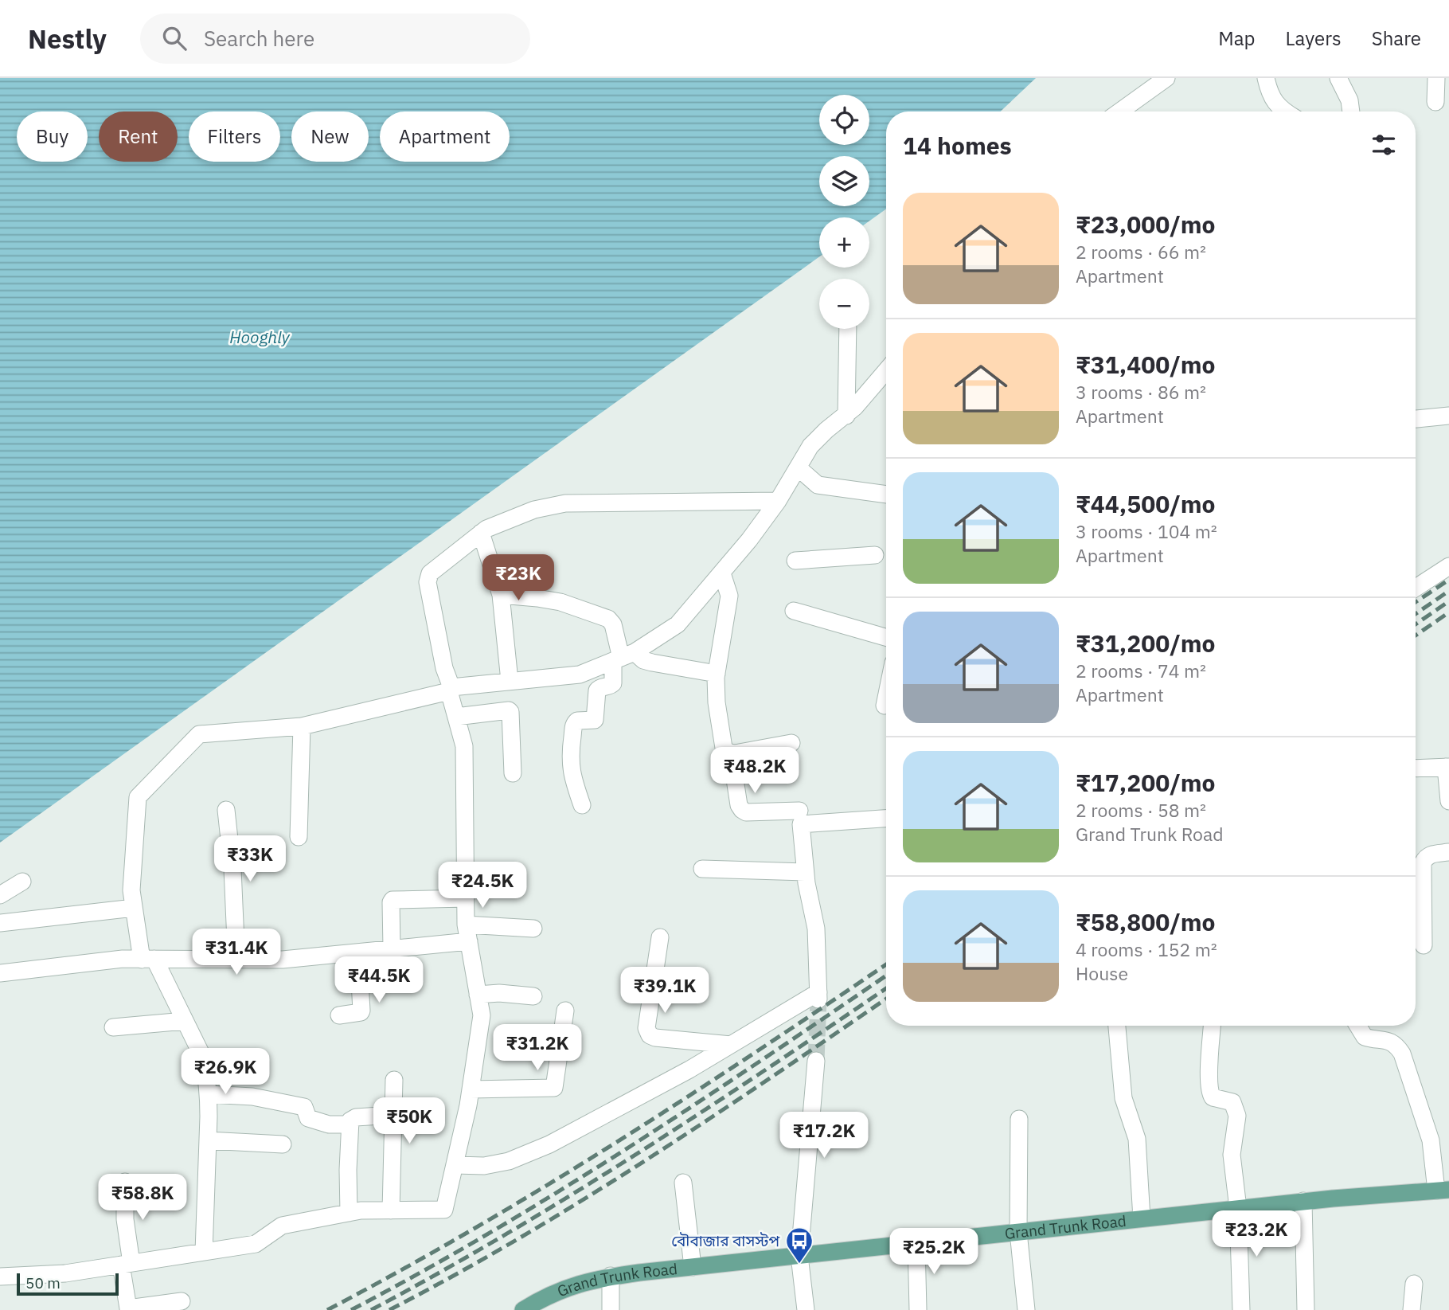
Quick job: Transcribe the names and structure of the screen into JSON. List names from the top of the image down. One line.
{"streets":{"main road":["Grand Trunk Road"]},"water":["Hooghly"],"places":{"bus stop":["বৌবাজার বাসস্টপ"]},"scale_bar":"50 m","page":{"header":"Nestly","search":"Search here","nav":["Map","Layers","Share"],"map_buttons":["+","−"],"chip":["Buy","Rent","Filters","New","Apartment"],"heading":"14 homes","list":[{"name":"₹23,000/mo","note":"2 rooms · 66 m² · Apartment"},{"name":"₹31,400/mo","note":"3 rooms · 86 m² · Apartment"},{"name":"₹44,500/mo","note":"3 rooms · 104 m² · Apartment"},{"name":"₹31,200/mo","note":"2 rooms · 74 m² · Apartment"},{"name":"₹17,200/mo","note":"2 rooms · 58 m² · Grand Trunk Road"},{"name":"₹58,800/mo","note":"4 rooms · 152 m² · House"}],"price":["₹23K","₹48.2K","₹33K","₹24.5K","₹31.4K","₹44.5K","₹39.1K","₹31.2K","₹26.9K","₹50K","₹17.2K","₹58.8K","₹23.2K","₹25.2K"],"scale":"50 m"}}
